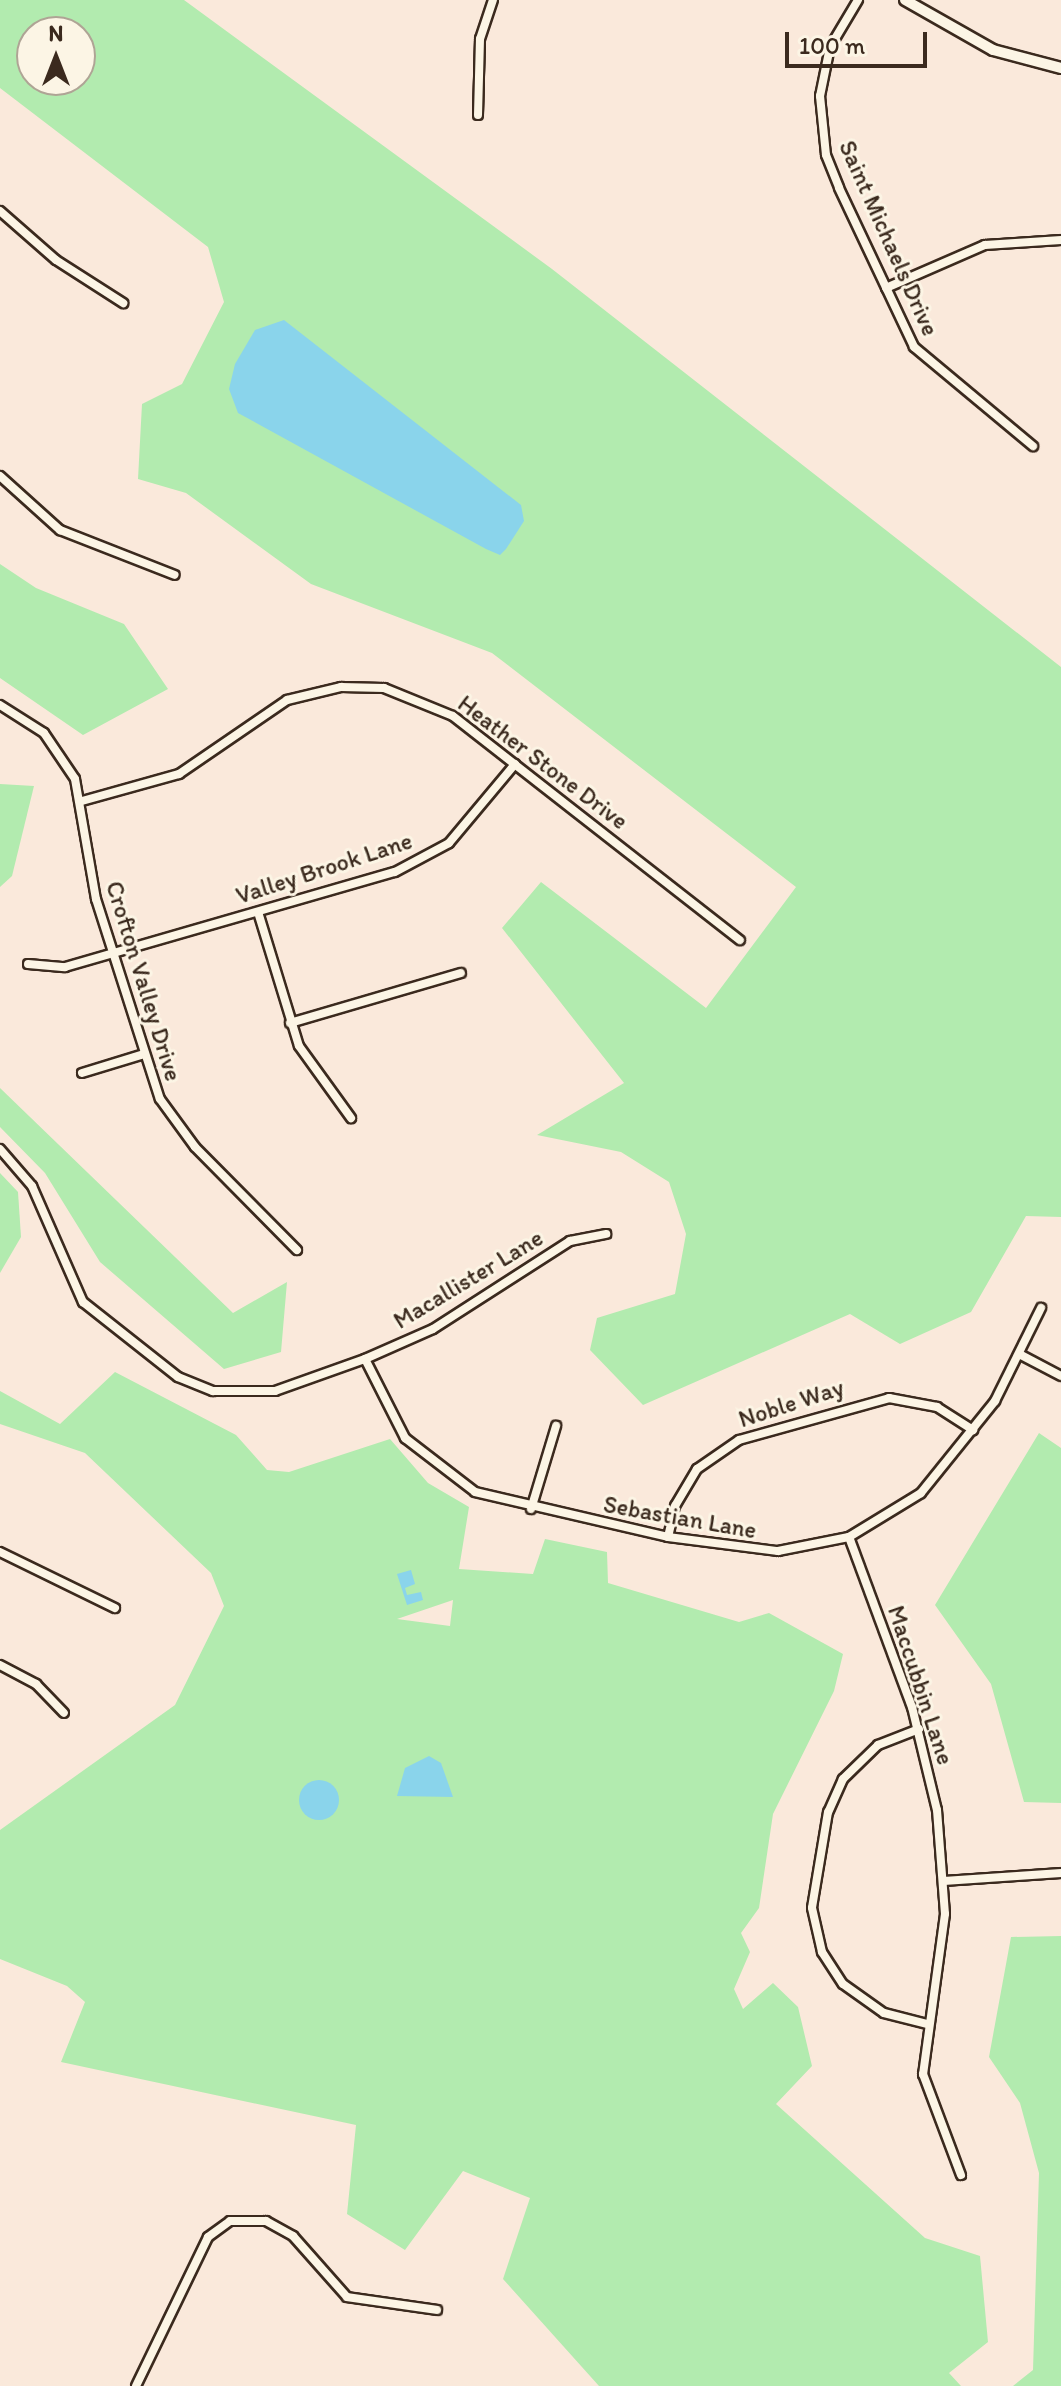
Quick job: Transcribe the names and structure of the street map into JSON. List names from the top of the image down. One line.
{"streets":{"street":["Saint Michaels Drive","Heather Stone Drive","Valley Brook Lane","Crofton Valley Drive","Macallister Lane","Noble Way","Sebastian Lane","Maccubbin Lane"]},"crossings":[["Heather Stone Drive","Valley Brook Lane"],["Heather Stone Drive","Crofton Valley Drive"],["Valley Brook Lane","Crofton Valley Drive"],["Macallister Lane","Sebastian Lane"],["Noble Way","Sebastian Lane"],["Sebastian Lane","Maccubbin Lane"]],"scale_bar":"100 m","north":"top"}
